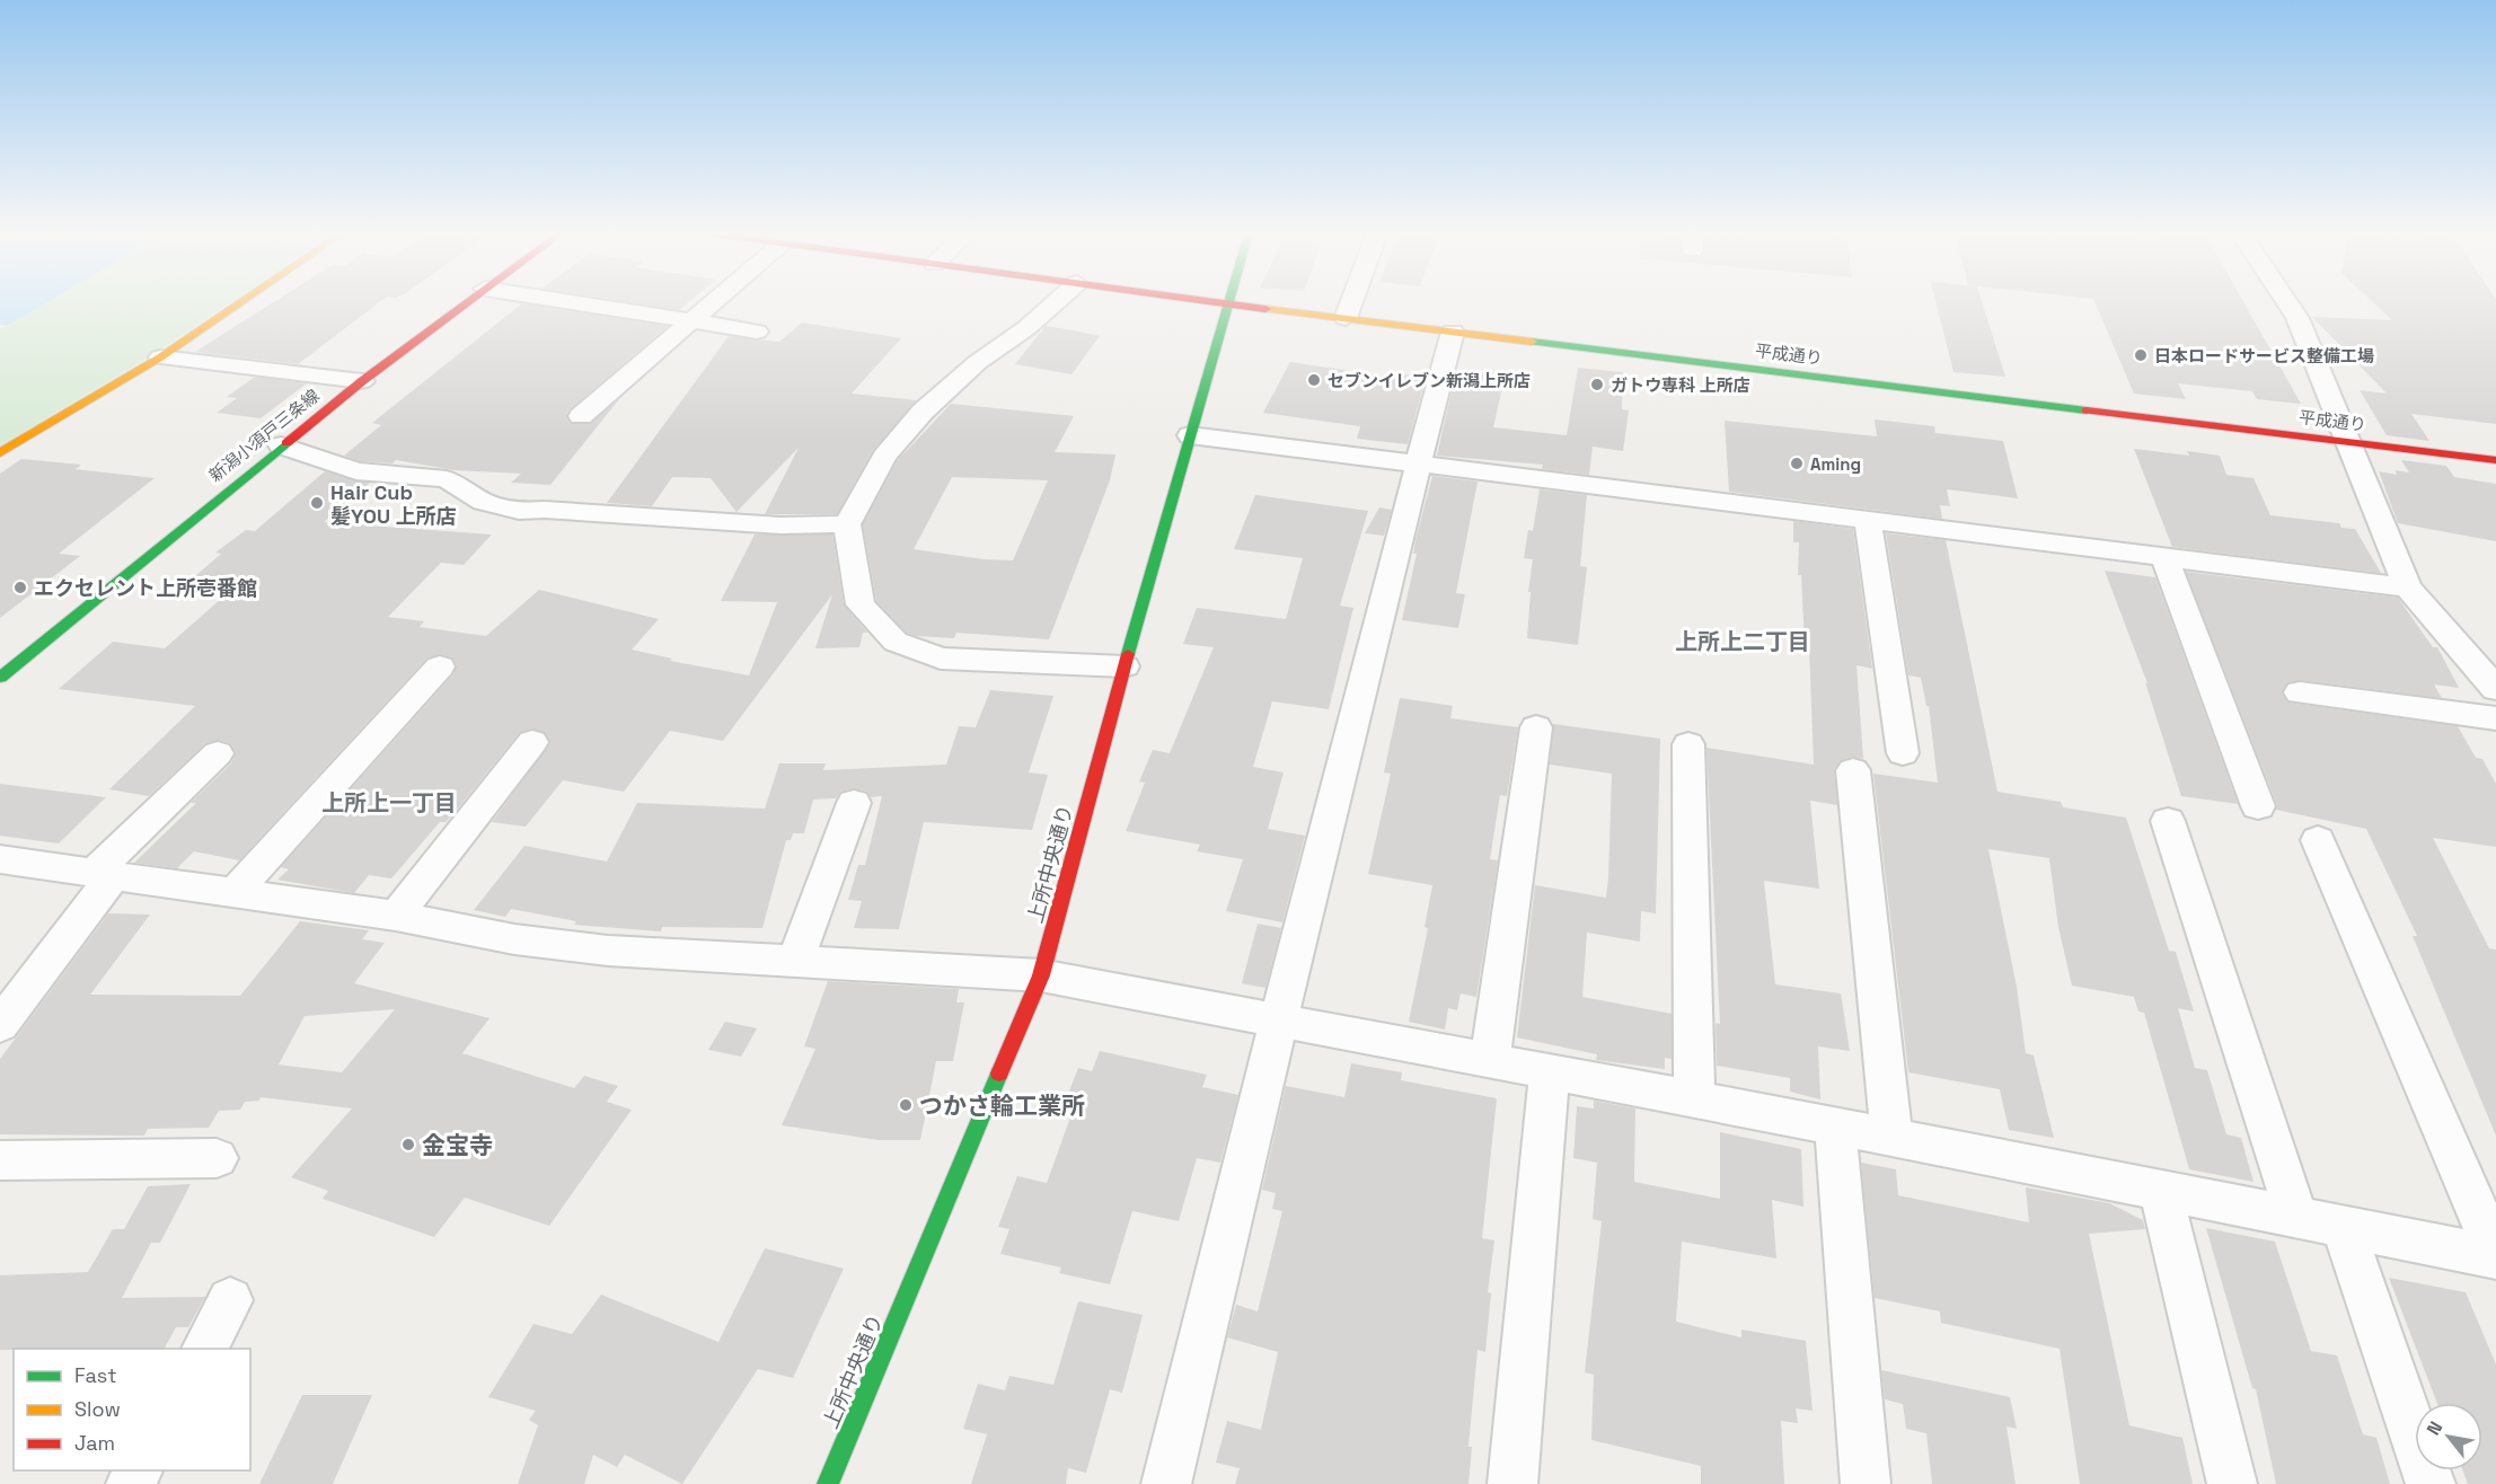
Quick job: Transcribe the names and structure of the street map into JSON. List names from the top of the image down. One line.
{"streets":{"street":["平成通り","新潟小須戸三条線","上所中央通り"]},"crossings":[["平成通り","上所中央通り"]],"districts":["上所上二丁目","上所上一丁目"],"places":["日本ロードサービス整備工場","セブンイレブン新潟上所店","ガトウ専科 上所店","Aming","Hair Cub 髪YOU 上所店","エクセレント上所壱番館","つかさ輪工業所","金宝寺"],"legend":["Fast","Slow","Jam"],"north":"top left"}
